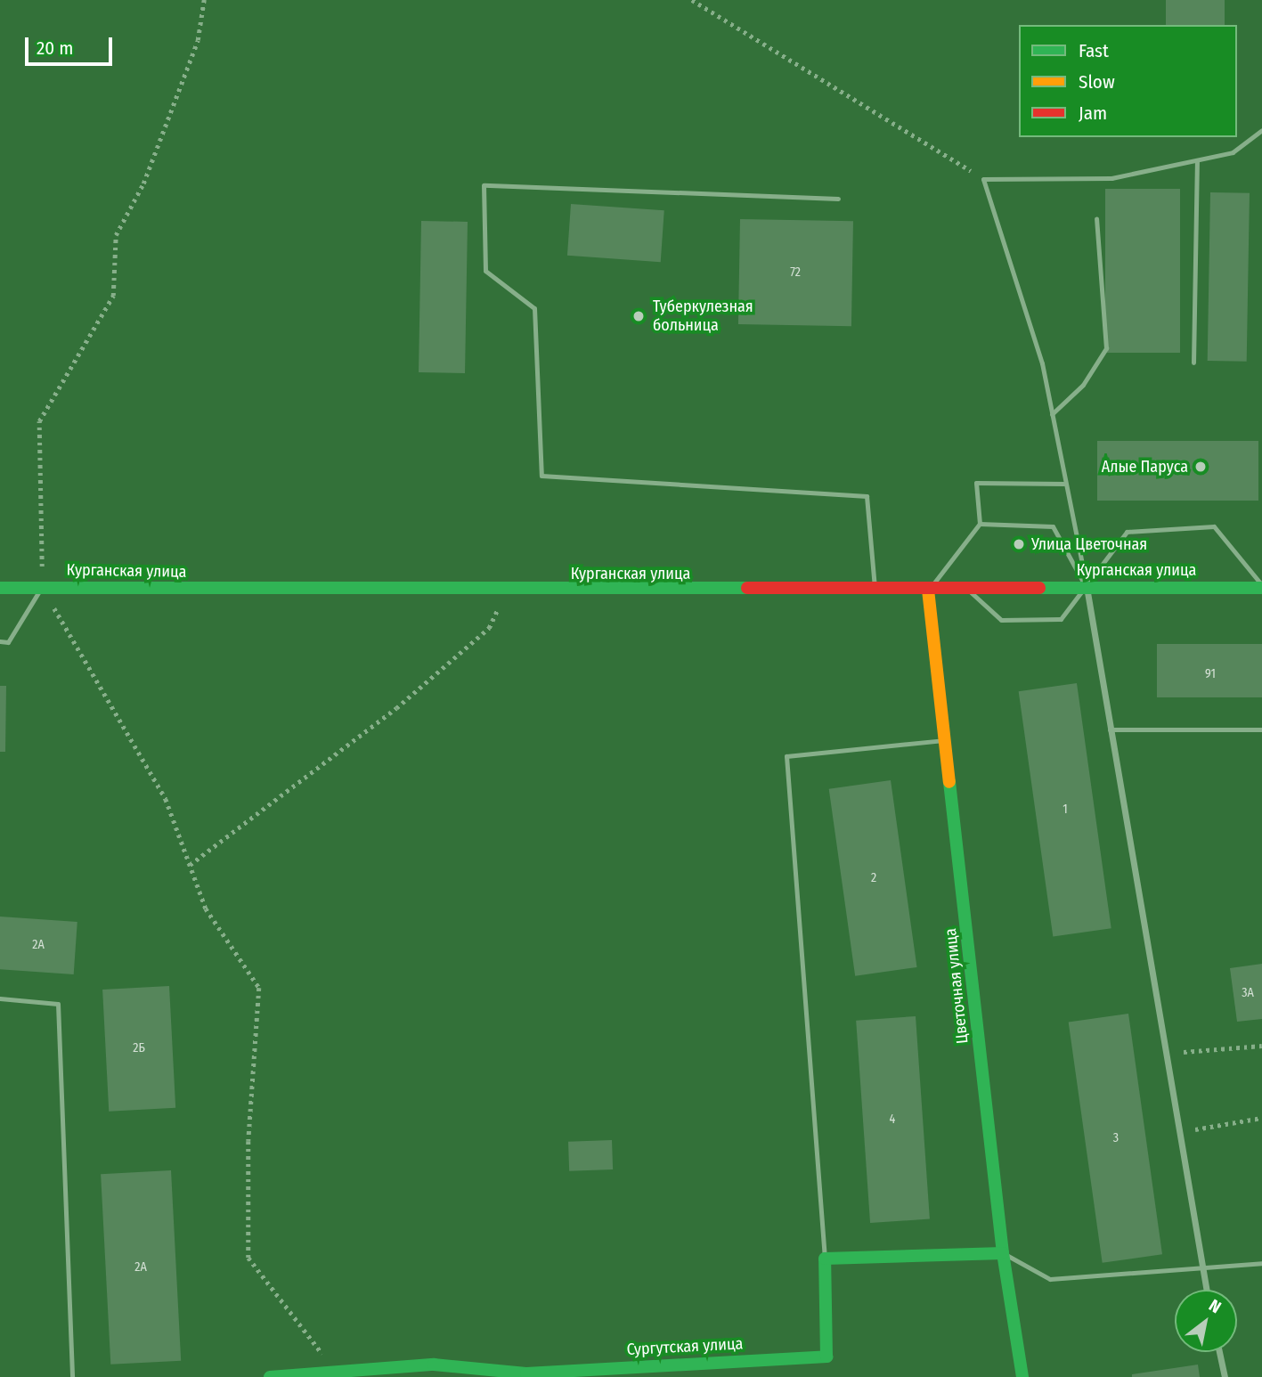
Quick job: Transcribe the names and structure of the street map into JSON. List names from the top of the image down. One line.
{"streets":{"street":["Курганская улица","Цветочная улица","Сургутская улица"]},"crossings":[["Курганская улица","Цветочная улица"]],"places":["Туберкулезная больница","Алые Паруса","Улица Цветочная"],"house_numbers":["72","91","1","2","2А","3А","2Б","4","3","2А"],"legend":["Fast","Slow","Jam"],"scale_bar":"20 m","north":"top right"}
